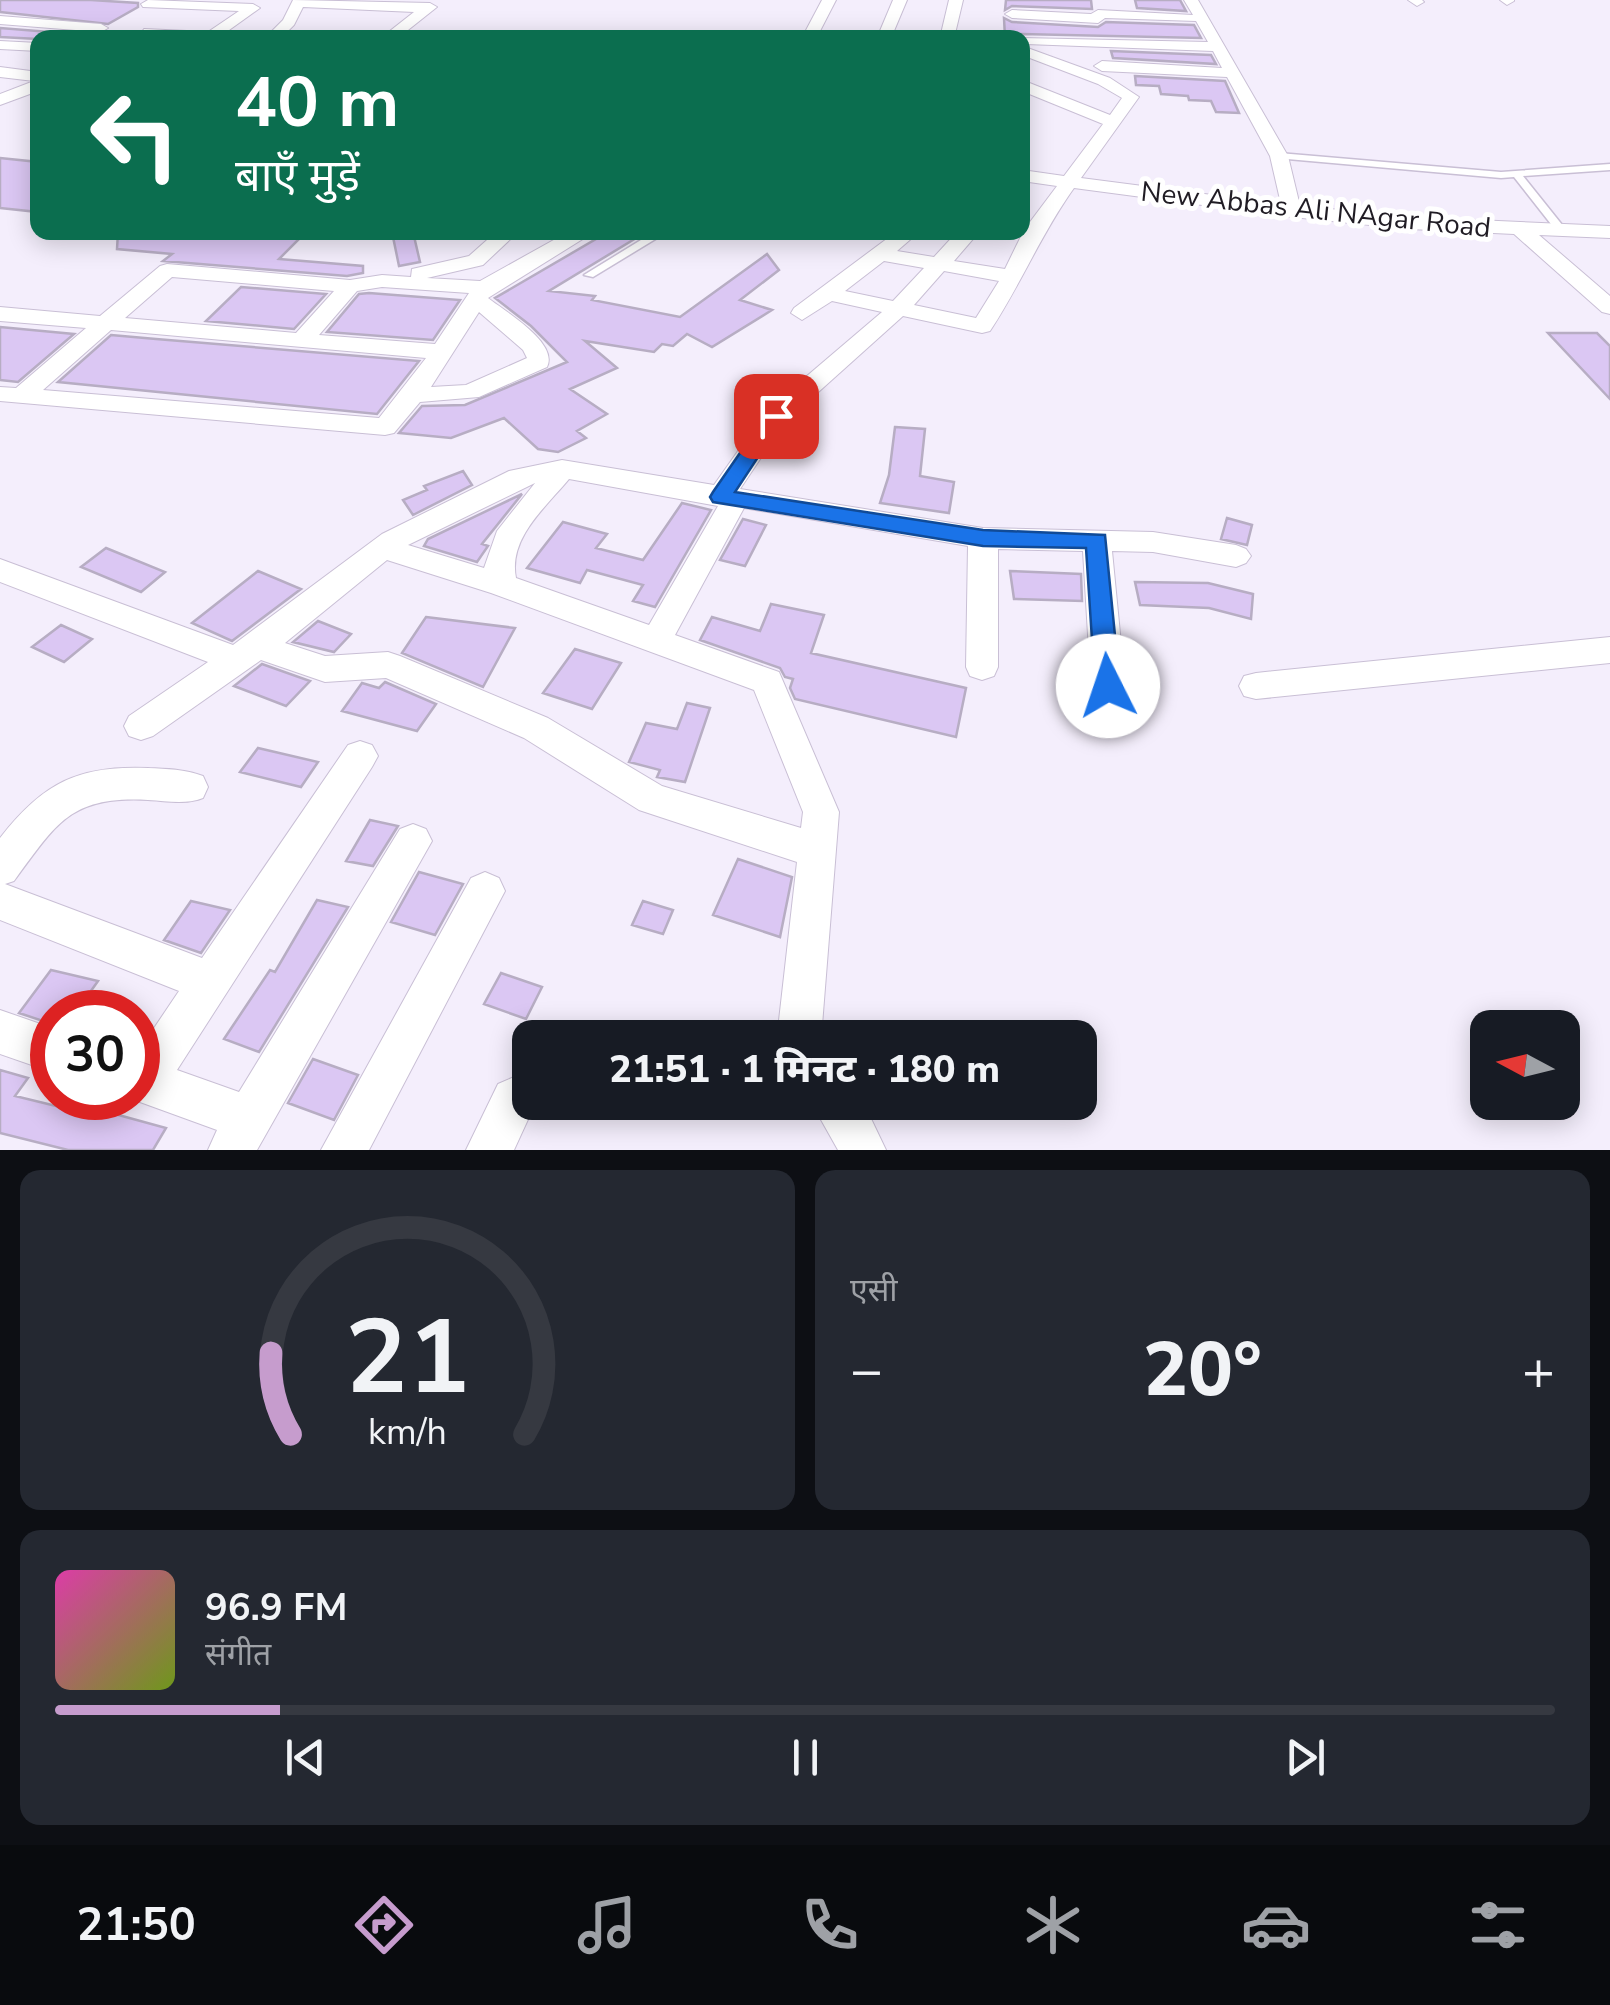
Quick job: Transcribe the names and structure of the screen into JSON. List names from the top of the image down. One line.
{"streets":{"street":["New Abbas Ali NAgar Road"]},"north":"left","page":{"turn":["40 m","बाएँ मुड़ें"],"limit":"30","trip":"21:51 · 1 मिनट · 180 m","tile":"एसी","heat":["−","20°","+"],"song":["96.9 FM","संगीत"],"tabs":"21:50","gauge":["21","km/h"]}}
